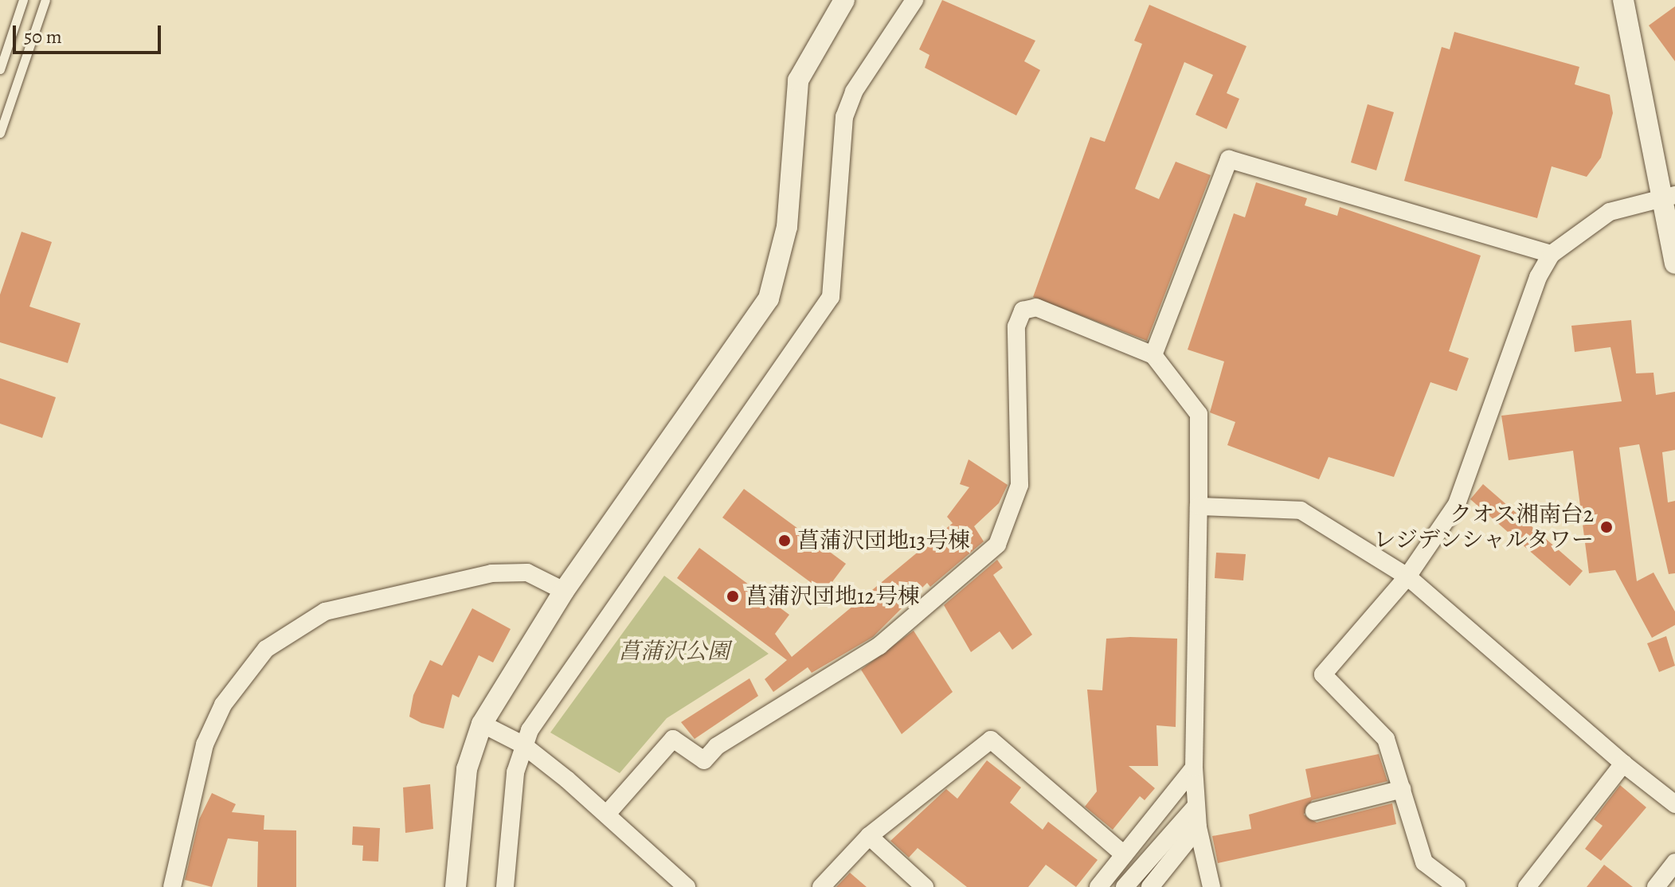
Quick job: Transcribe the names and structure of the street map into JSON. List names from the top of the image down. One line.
{"parks":["菖蒲沢公園"],"places":["クオス湘南台2 レジデンシャルタワー","菖蒲沢団地13号棟","菖蒲沢団地12号棟"],"scale_bar":"50 m"}
